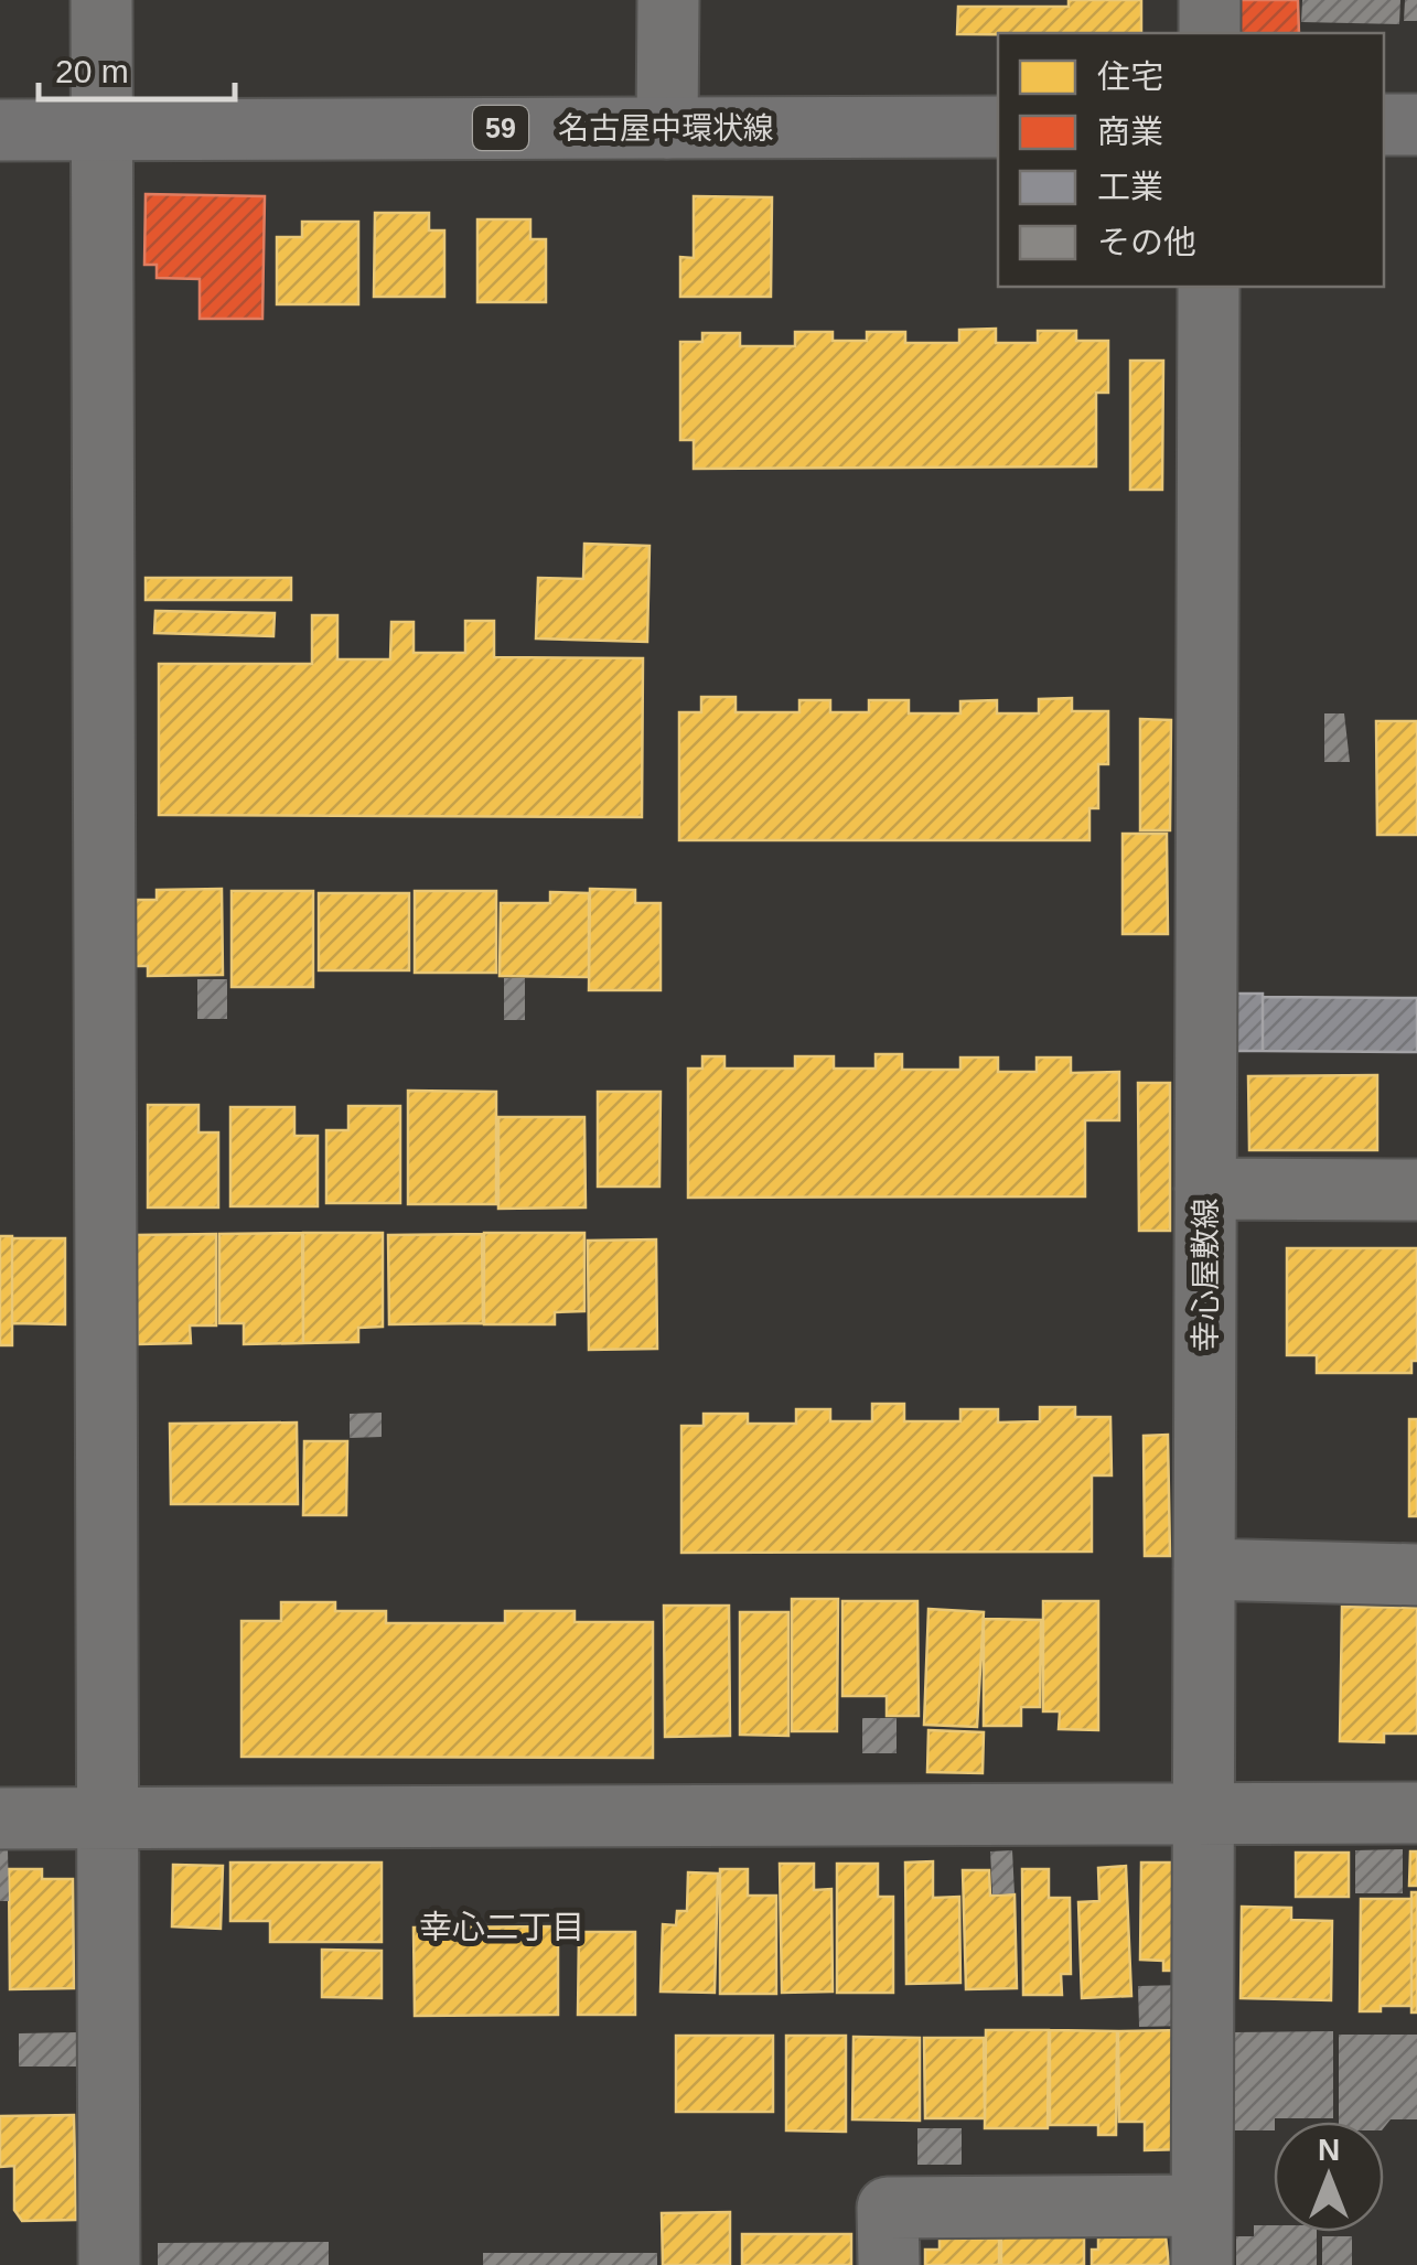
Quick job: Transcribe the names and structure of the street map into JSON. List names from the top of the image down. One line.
{"streets":{"main road":["59","名古屋中環状線"],"street":["幸心屋敷線"]},"districts":["幸心二丁目"],"legend":["住宅","商業","工業","その他"],"scale_bar":"20 m","north":"top"}
